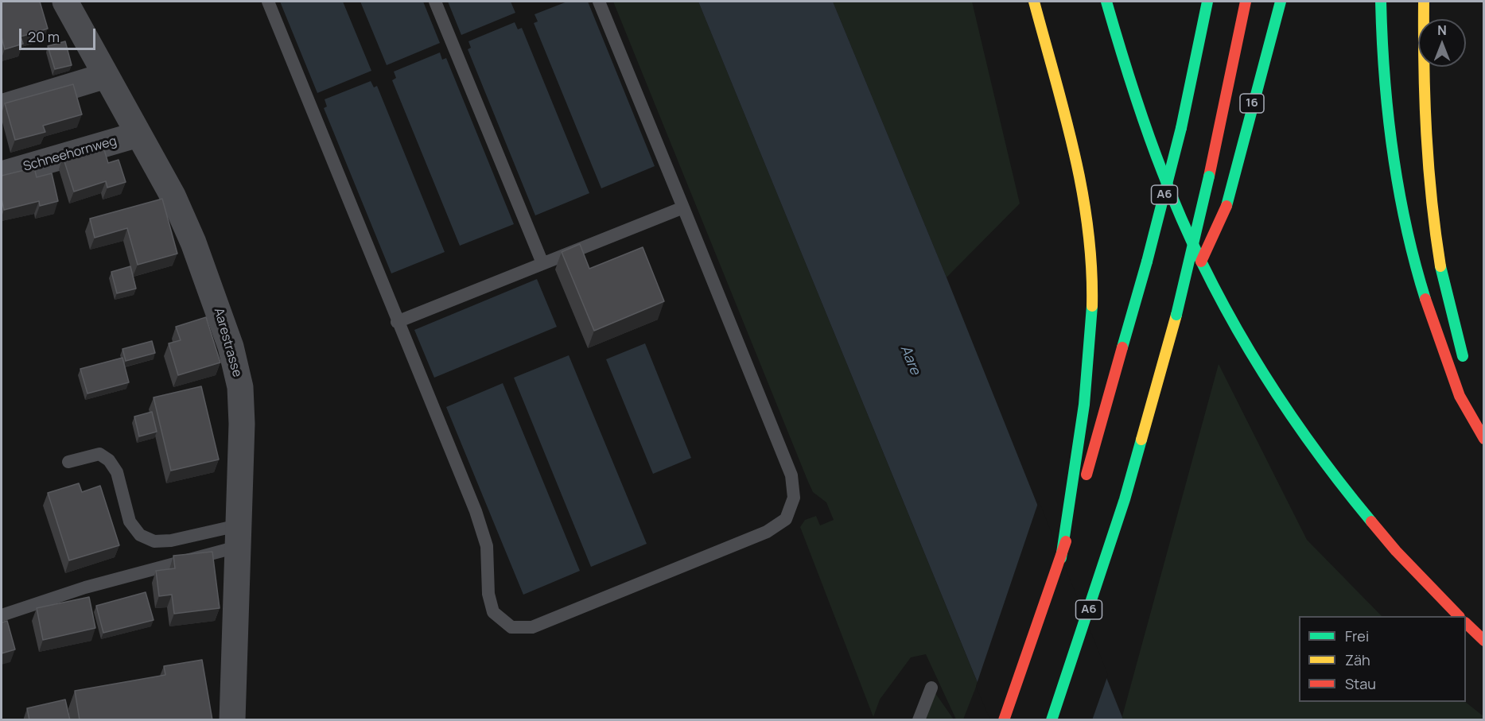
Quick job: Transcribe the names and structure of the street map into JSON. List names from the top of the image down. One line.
{"streets":{"highway":["16","A6"],"street":["Schneehornweg","Aarestrasse"]},"crossings":[["16","A6"],["Schneehornweg","Aarestrasse"]],"water":["Aare"],"legend":["Frei","Zäh","Stau"],"scale_bar":"20 m","north":"top"}
